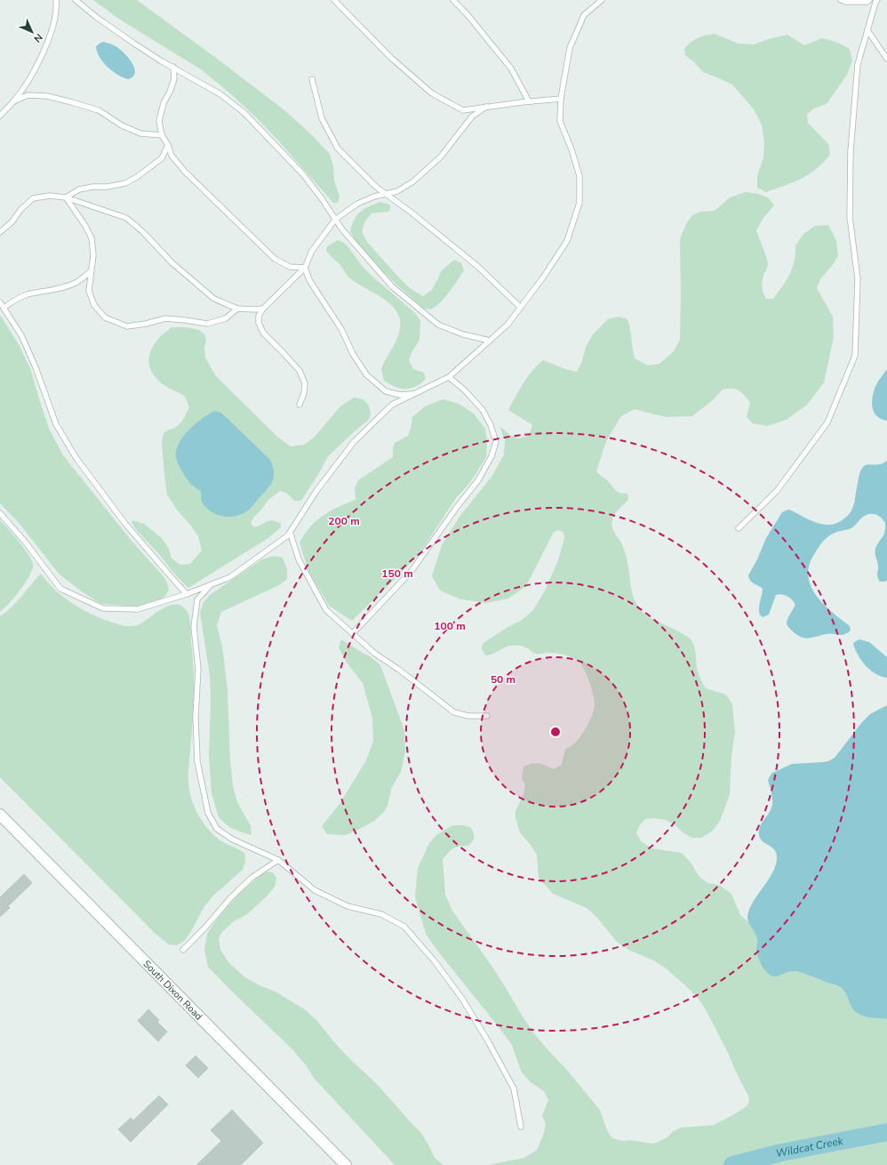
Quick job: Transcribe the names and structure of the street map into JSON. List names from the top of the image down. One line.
{"streets":{"main road":["South Dixon Road"]},"water":["Wildcat Creek"],"north":"bottom right","rings":["200 m","150 m","100 m","50 m"]}
